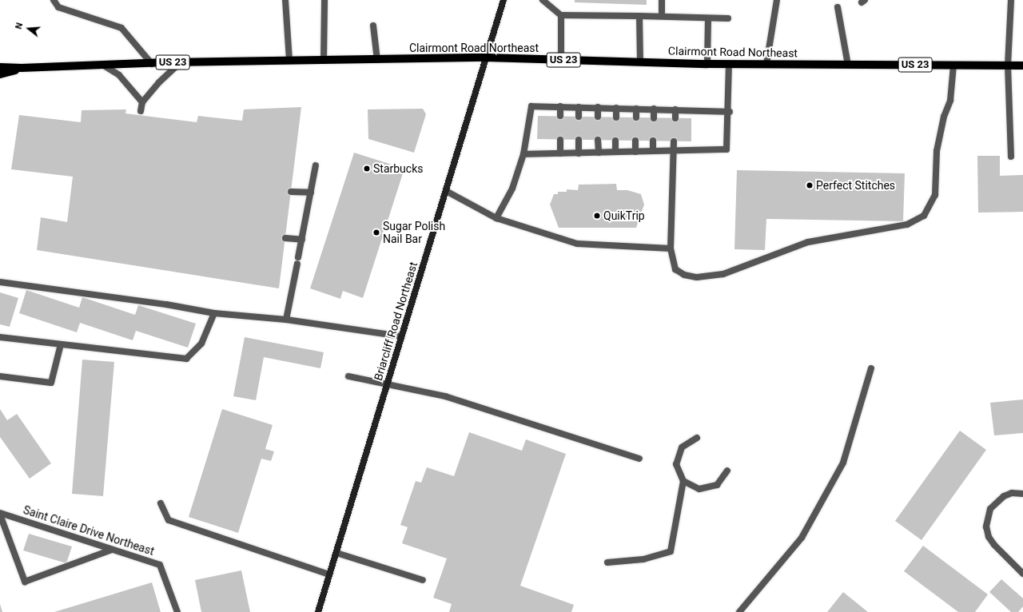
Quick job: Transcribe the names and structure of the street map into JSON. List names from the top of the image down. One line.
{"streets":{"main road":["Clairmont Road Northeast","US 23","Briarcliff Road Northeast"],"street":["Saint Claire Drive Northeast"]},"crossings":[["Clairmont Road Northeast","Briarcliff Road Northeast"]],"places":["Starbucks","Perfect Stitches","QuikTrip","Sugar Polish Nail Bar"],"north":"left"}
